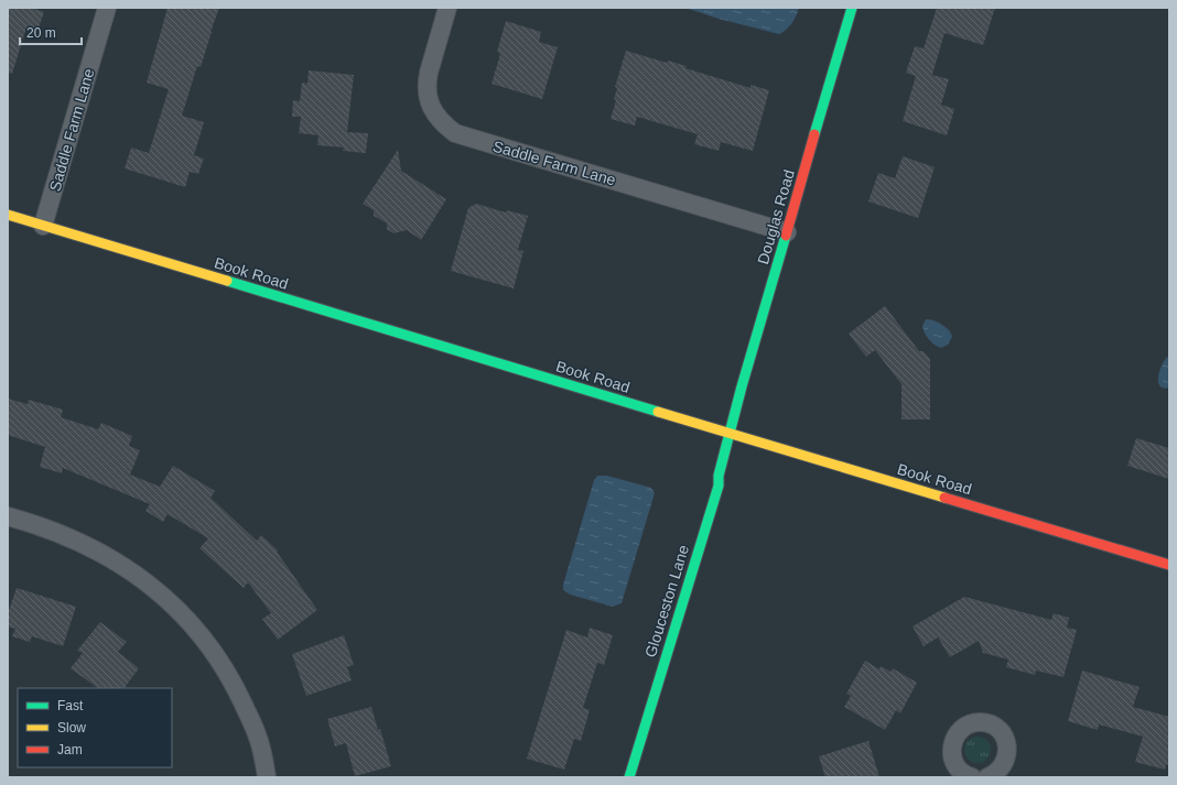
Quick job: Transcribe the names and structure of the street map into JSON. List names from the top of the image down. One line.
{"streets":{"street":["Saddle Farm Lane","Douglas Road","Book Road","Glouceston Lane"]},"crossings":[["Saddle Farm Lane","Douglas Road"],["Saddle Farm Lane","Book Road"],["Douglas Road","Book Road"],["Douglas Road","Glouceston Lane"],["Book Road","Glouceston Lane"]],"legend":["Fast","Slow","Jam"],"scale_bar":"20 m"}
